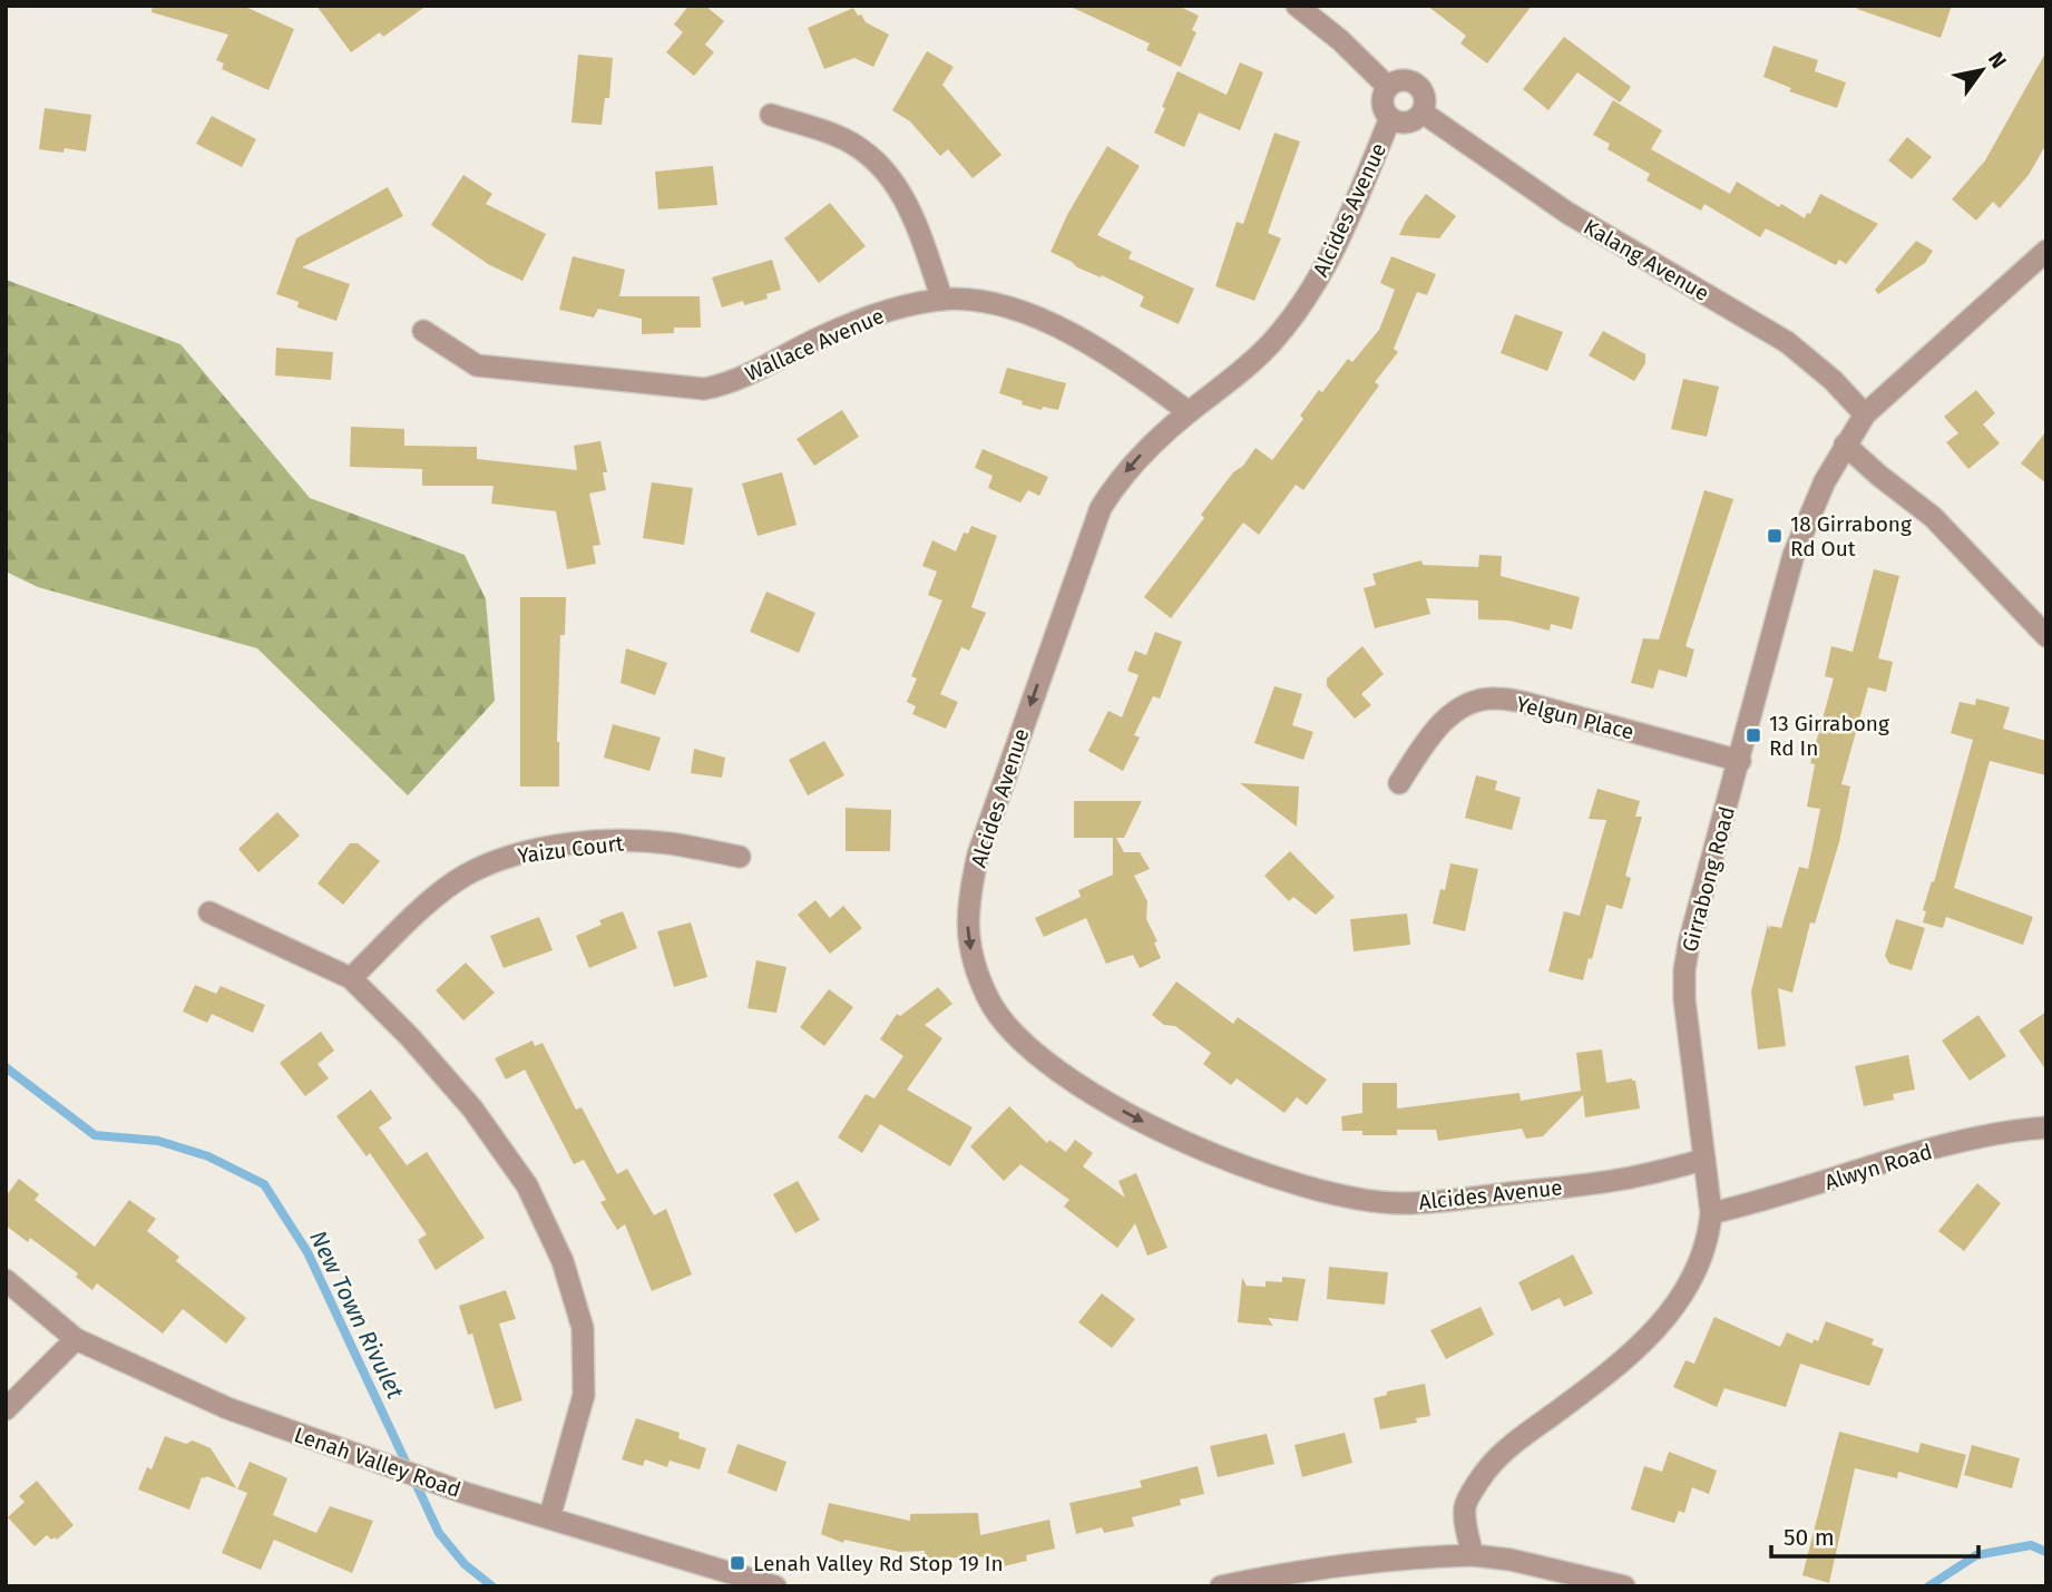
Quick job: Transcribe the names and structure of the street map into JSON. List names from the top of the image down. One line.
{"streets":{"street":["Alcides Avenue","Kalang Avenue","Wallace Avenue","Yelgun Place","Yaizu Court","Girrabong Road","Alwyn Road","Lenah Valley Road"]},"crossings":[["Alcides Avenue","Kalang Avenue"],["Alcides Avenue","Wallace Avenue"],["Alcides Avenue","Girrabong Road"],["Kalang Avenue","Girrabong Road"],["Yelgun Place","Girrabong Road"],["Girrabong Road","Alwyn Road"]],"water":["New Town Rivulet"],"places":{"transit":["18 Girrabong Rd Out","13 Girrabong Rd In","Lenah Valley Rd Stop 19 In"]},"scale_bar":"50 m","north":"top right"}
